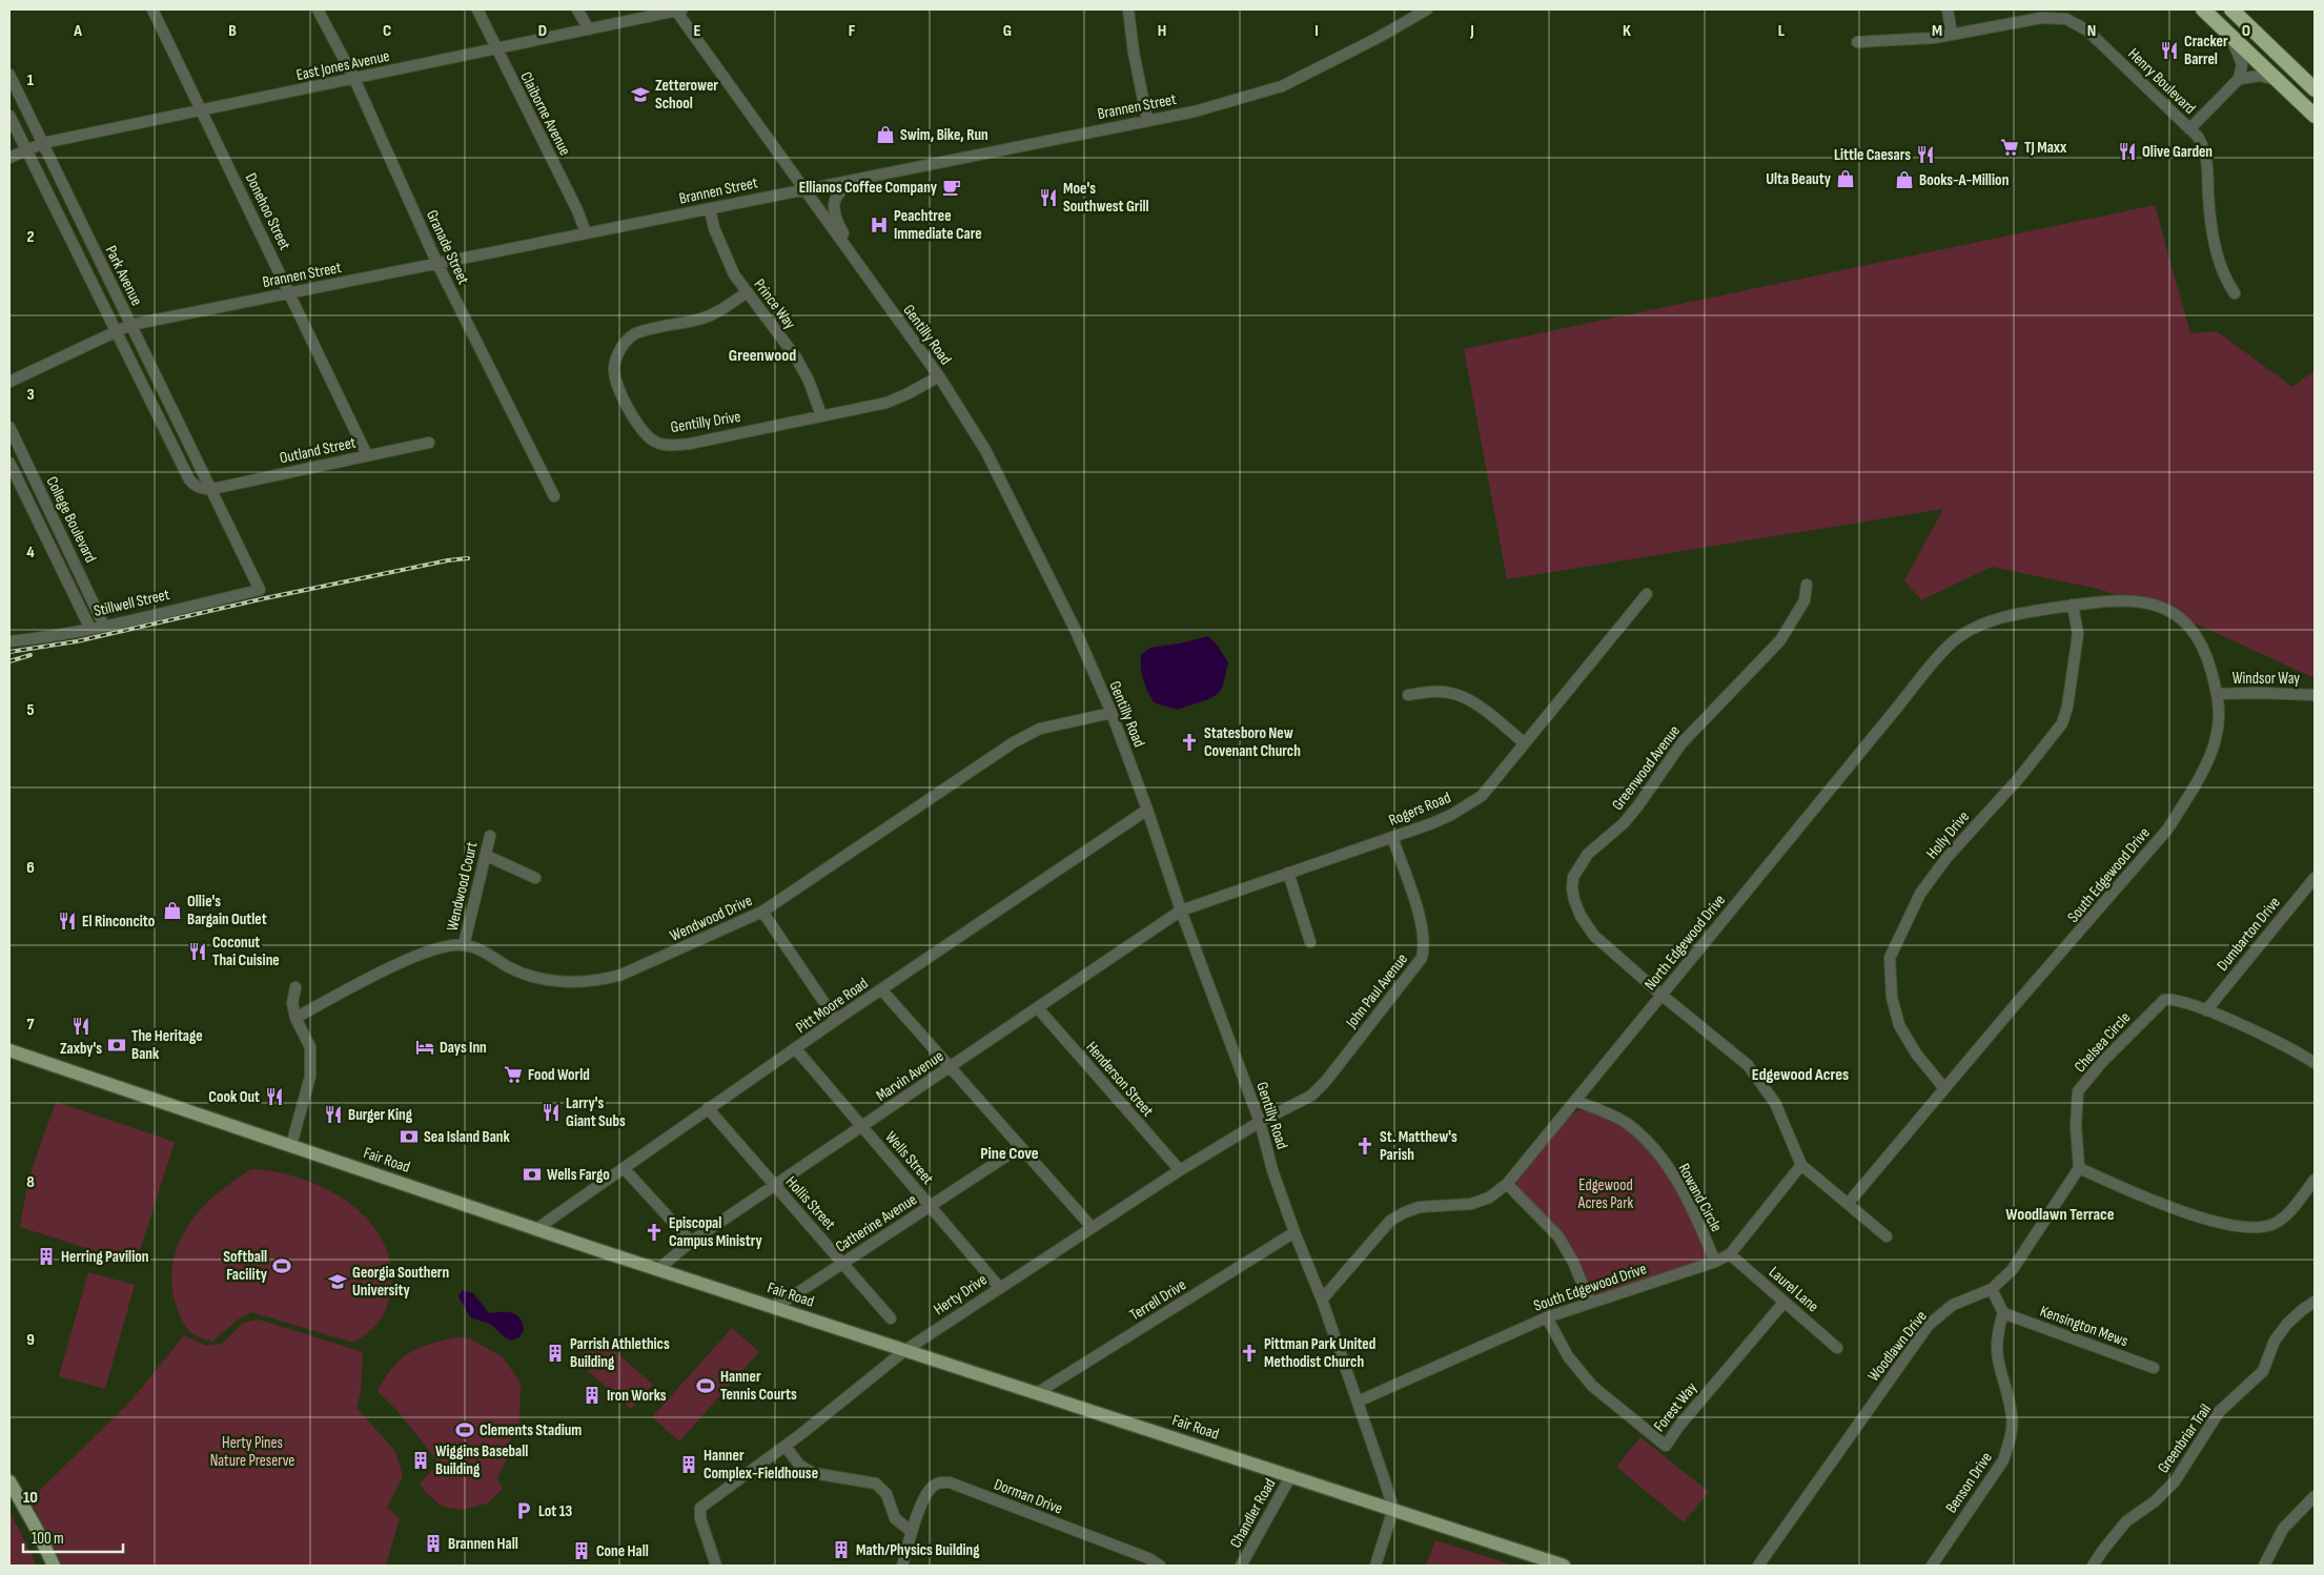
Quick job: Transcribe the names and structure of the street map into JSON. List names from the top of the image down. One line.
{"streets":{"main road":["Fair Road"],"street":["East Jones Avenue","Henry Boulevard","Brannen Street","Claiborne Avenue","Donehoo Street","Granade Street","Park Avenue","Prince Way","Gentilly Road","Gentilly Drive","Outland Street","College Boulevard","Stillwell Street","Windsor Way","Greenwood Avenue","Rogers Road","Holly Drive","South Edgewood Drive","Wendwood Court","Wendwood Drive","Dumbarton Drive","North Edgewood Drive","John Paul Avenue","Pitt Moore Road","Chelsea Circle","Marvin Avenue","Henderson Street","Wells Street","Rowand Circle","Hollis Street","Catherine Avenue","Laurel Lane","Herty Drive","Terrell Drive","Kensington Mews","Woodlawn Drive","Forest Way","Greenbriar Trail","Benson Drive","Dorman Drive","Chandler Road"]},"crossings":[["East Jones Avenue","Claiborne Avenue"],["East Jones Avenue","Donehoo Street"],["East Jones Avenue","Granade Street"],["East Jones Avenue","Park Avenue"],["East Jones Avenue","Gentilly Road"],["Brannen Street","Claiborne Avenue"],["Brannen Street","Donehoo Street"],["Brannen Street","Granade Street"],["Brannen Street","Park Avenue"],["Brannen Street","Prince Way"],["Brannen Street","Gentilly Road"],["Donehoo Street","Outland Street"],["Park Avenue","Outland Street"],["Park Avenue","Stillwell Street"],["Prince Way","Gentilly Drive"],["Gentilly Road","Gentilly Drive"],["Gentilly Road","Rogers Road"],["Gentilly Road","South Edgewood Drive"],["Gentilly Road","Wendwood Drive"],["Gentilly Road","North Edgewood Drive"],["Gentilly Road","John Paul Avenue"],["Gentilly Road","Pitt Moore Road"],["Gentilly Road","Marvin Avenue"],["Gentilly Road","Fair Road"],["Gentilly Road","Herty Drive"],["Gentilly Road","Terrell Drive"],["College Boulevard","Stillwell Street"],["Windsor Way","South Edgewood Drive"],["Greenwood Avenue","South Edgewood Drive"],["Greenwood Avenue","North Edgewood Drive"],["Rogers Road","John Paul Avenue"],["Rogers Road","Marvin Avenue"],["Holly Drive","South Edgewood Drive"],["Holly Drive","North Edgewood Drive"],["South Edgewood Drive","North Edgewood Drive"],["South Edgewood Drive","Rowand Circle"],["South Edgewood Drive","Laurel Lane"],["South Edgewood Drive","Forest Way"],["Wendwood Court","Wendwood Drive"],["Dumbarton Drive","Chelsea Circle"],["North Edgewood Drive","Rowand Circle"],["John Paul Avenue","Herty Drive"],["Pitt Moore Road","Wells Street"],["Pitt Moore Road","Fair Road"],["Pitt Moore Road","Hollis Street"],["Chelsea Circle","Woodlawn Drive"],["Marvin Avenue","Henderson Street"],["Marvin Avenue","Wells Street"],["Marvin Avenue","Fair Road"],["Marvin Avenue","Hollis Street"],["Henderson Street","Herty Drive"],["Wells Street","Catherine Avenue"],["Wells Street","Herty Drive"],["Fair Road","Catherine Avenue"],["Fair Road","Herty Drive"],["Fair Road","Terrell Drive"],["Fair Road","Chandler Road"],["Hollis Street","Catherine Avenue"],["Laurel Lane","Forest Way"],["Kensington Mews","Benson Drive"]],"districts":["Greenwood","Edgewood Acres","Pine Cove","Woodlawn Terrace"],"parks":["Edgewood Acres Park","Herty Pines Nature Preserve"],"places":{"restaurant":["Cracker Barrel","Olive Garden","Little Caesars","Moe's Southwest Grill","El Rinconcito","Coconut Thai Cuisine","Zaxby's","Cook Out","Larry's Giant Subs","Burger King"],"school or university":["Zetterower School","Georgia Southern University"],"shop":["Swim, Bike, Run","Ulta Beauty","Books-A-Million","Ollie's Bargain Outlet"],"supermarket":["TJ Maxx","Food World"],"cafe":["Ellianos Coffee Company"],"hospital":["Peachtree Immediate Care"],"church":["Statesboro New Covenant Church","St. Matthew's Parish","Episcopal Campus Ministry","Pittman Park United Methodist Church"],"bank":["The Heritage Bank","Sea Island Bank","Wells Fargo"],"hotel":["Days Inn"],"building":["Herring Pavilion","Parrish Athlethics Building","Iron Works","Wiggins Baseball Building","Hanner Complex-Fieldhouse","Brannen Hall","Math/Physics Building","Cone Hall"],"sports":["Softball Facility","Hanner Tennis Courts","Clements Stadium"],"parking":["Lot 13"]},"scale_bar":"100 m","grid":{"columns":["A","B","C","D","E","F","G","H","I","J","K","L","M","N","O"],"rows":["1","2","3","4","5","6","7","8","9","10"]}}
